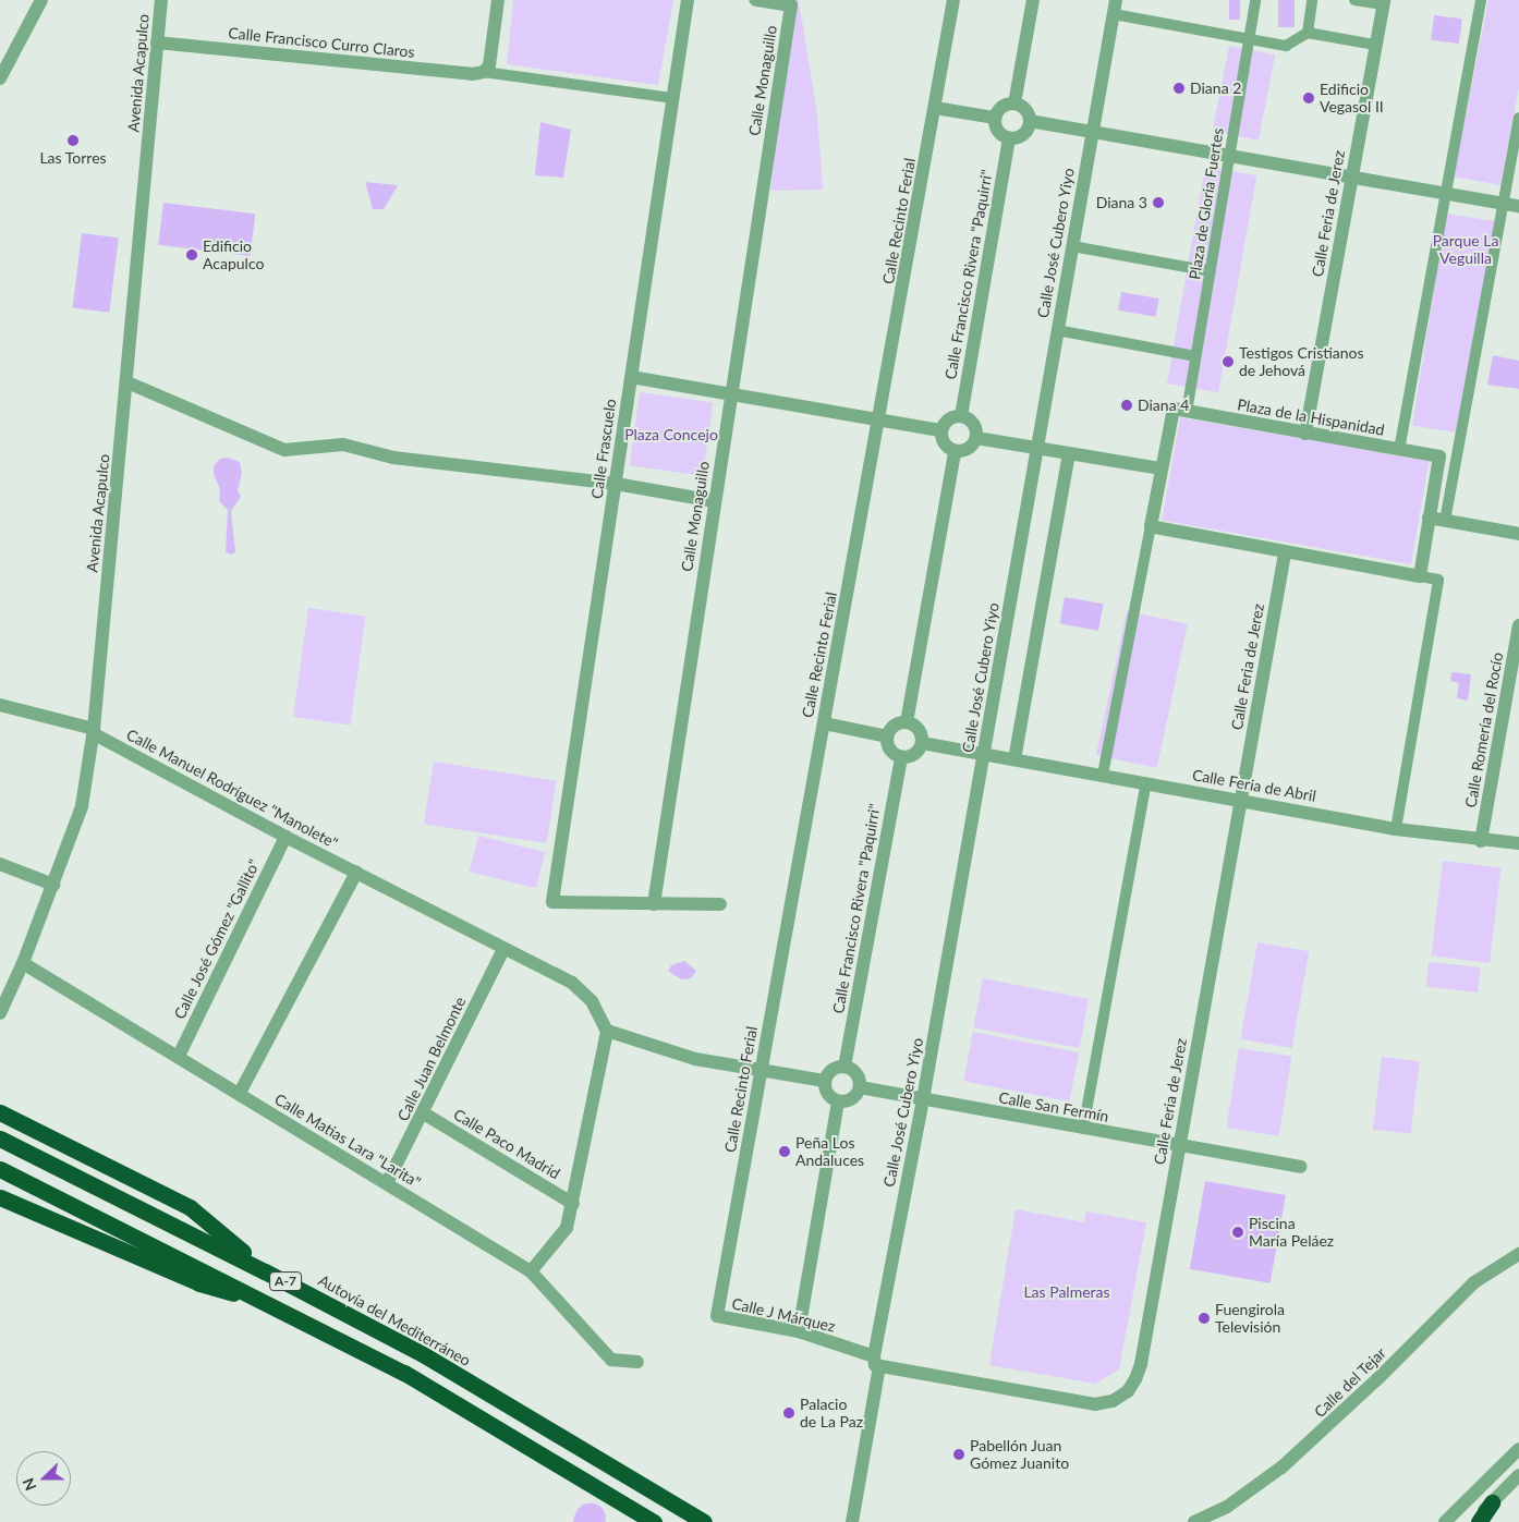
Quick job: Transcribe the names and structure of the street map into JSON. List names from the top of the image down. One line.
{"streets":{"highway":["A-7","Autovía del Mediterráneo"],"street":["Calle Francisco Curro Claros","Avenida Acapulco","Calle Monaguillo","Plaza de Gloria Fuertes","Calle Feria de Jerez","Calle Recinto Ferial","Calle José Cubero Yiyo","Calle Francisco Rivera \"Paquirri\"","Plaza de la Hispanidad","Calle Frascuelo","Calle Romería del Rocío","Calle Feria de Abril","Calle Manuel Rodríguez \"Manolete\"","Calle José Gómez \"Gallito\"","Calle Juan Belmonte","Calle San Fermín","Calle Matias Lara \"Larita\"","Calle Paco Madrid","Calle J Márquez","Calle del Tejar"]},"crossings":[["Calle Francisco Curro Claros","Avenida Acapulco"],["Avenida Acapulco","Calle Manuel Rodríguez \"Manolete\""],["Avenida Acapulco","Calle Matias Lara \"Larita\""],["Calle Monaguillo","Calle Frascuelo"],["Plaza de Gloria Fuertes","Plaza de la Hispanidad"],["Calle Feria de Jerez","Calle José Cubero Yiyo"],["Calle Feria de Jerez","Plaza de la Hispanidad"],["Calle Feria de Jerez","Calle Feria de Abril"],["Calle Feria de Jerez","Calle San Fermín"],["Calle Feria de Jerez","Calle J Márquez"],["Calle Recinto Ferial","Calle J Márquez"],["Calle José Cubero Yiyo","Calle Feria de Abril"],["Calle José Cubero Yiyo","Calle San Fermín"],["Calle José Cubero Yiyo","Calle J Márquez"],["Calle Francisco Rivera \"Paquirri\"","Calle Feria de Abril"],["Calle Francisco Rivera \"Paquirri\"","Calle San Fermín"],["Calle Romería del Rocío","Calle Feria de Abril"],["Calle Manuel Rodríguez \"Manolete\"","Calle José Gómez \"Gallito\""],["Calle Manuel Rodríguez \"Manolete\"","Calle Juan Belmonte"],["Calle José Gómez \"Gallito\"","Calle Matias Lara \"Larita\""],["Calle Juan Belmonte","Calle Matias Lara \"Larita\""],["Calle Juan Belmonte","Calle Paco Madrid"]],"parks":["Parque La Veguilla","Plaza Concejo","Las Palmeras"],"places":["Diana 2","Edificio Vegasol II","Las Torres","Diana 3","Edificio Acapulco","Testigos Cristianos de Jehová","Diana 4","Peña Los Andaluces","Piscina María Peláez","Fuengirola Televisión","Palacio de La Paz","Pabellón Juan Gómez Juanito"],"north":"left"}
